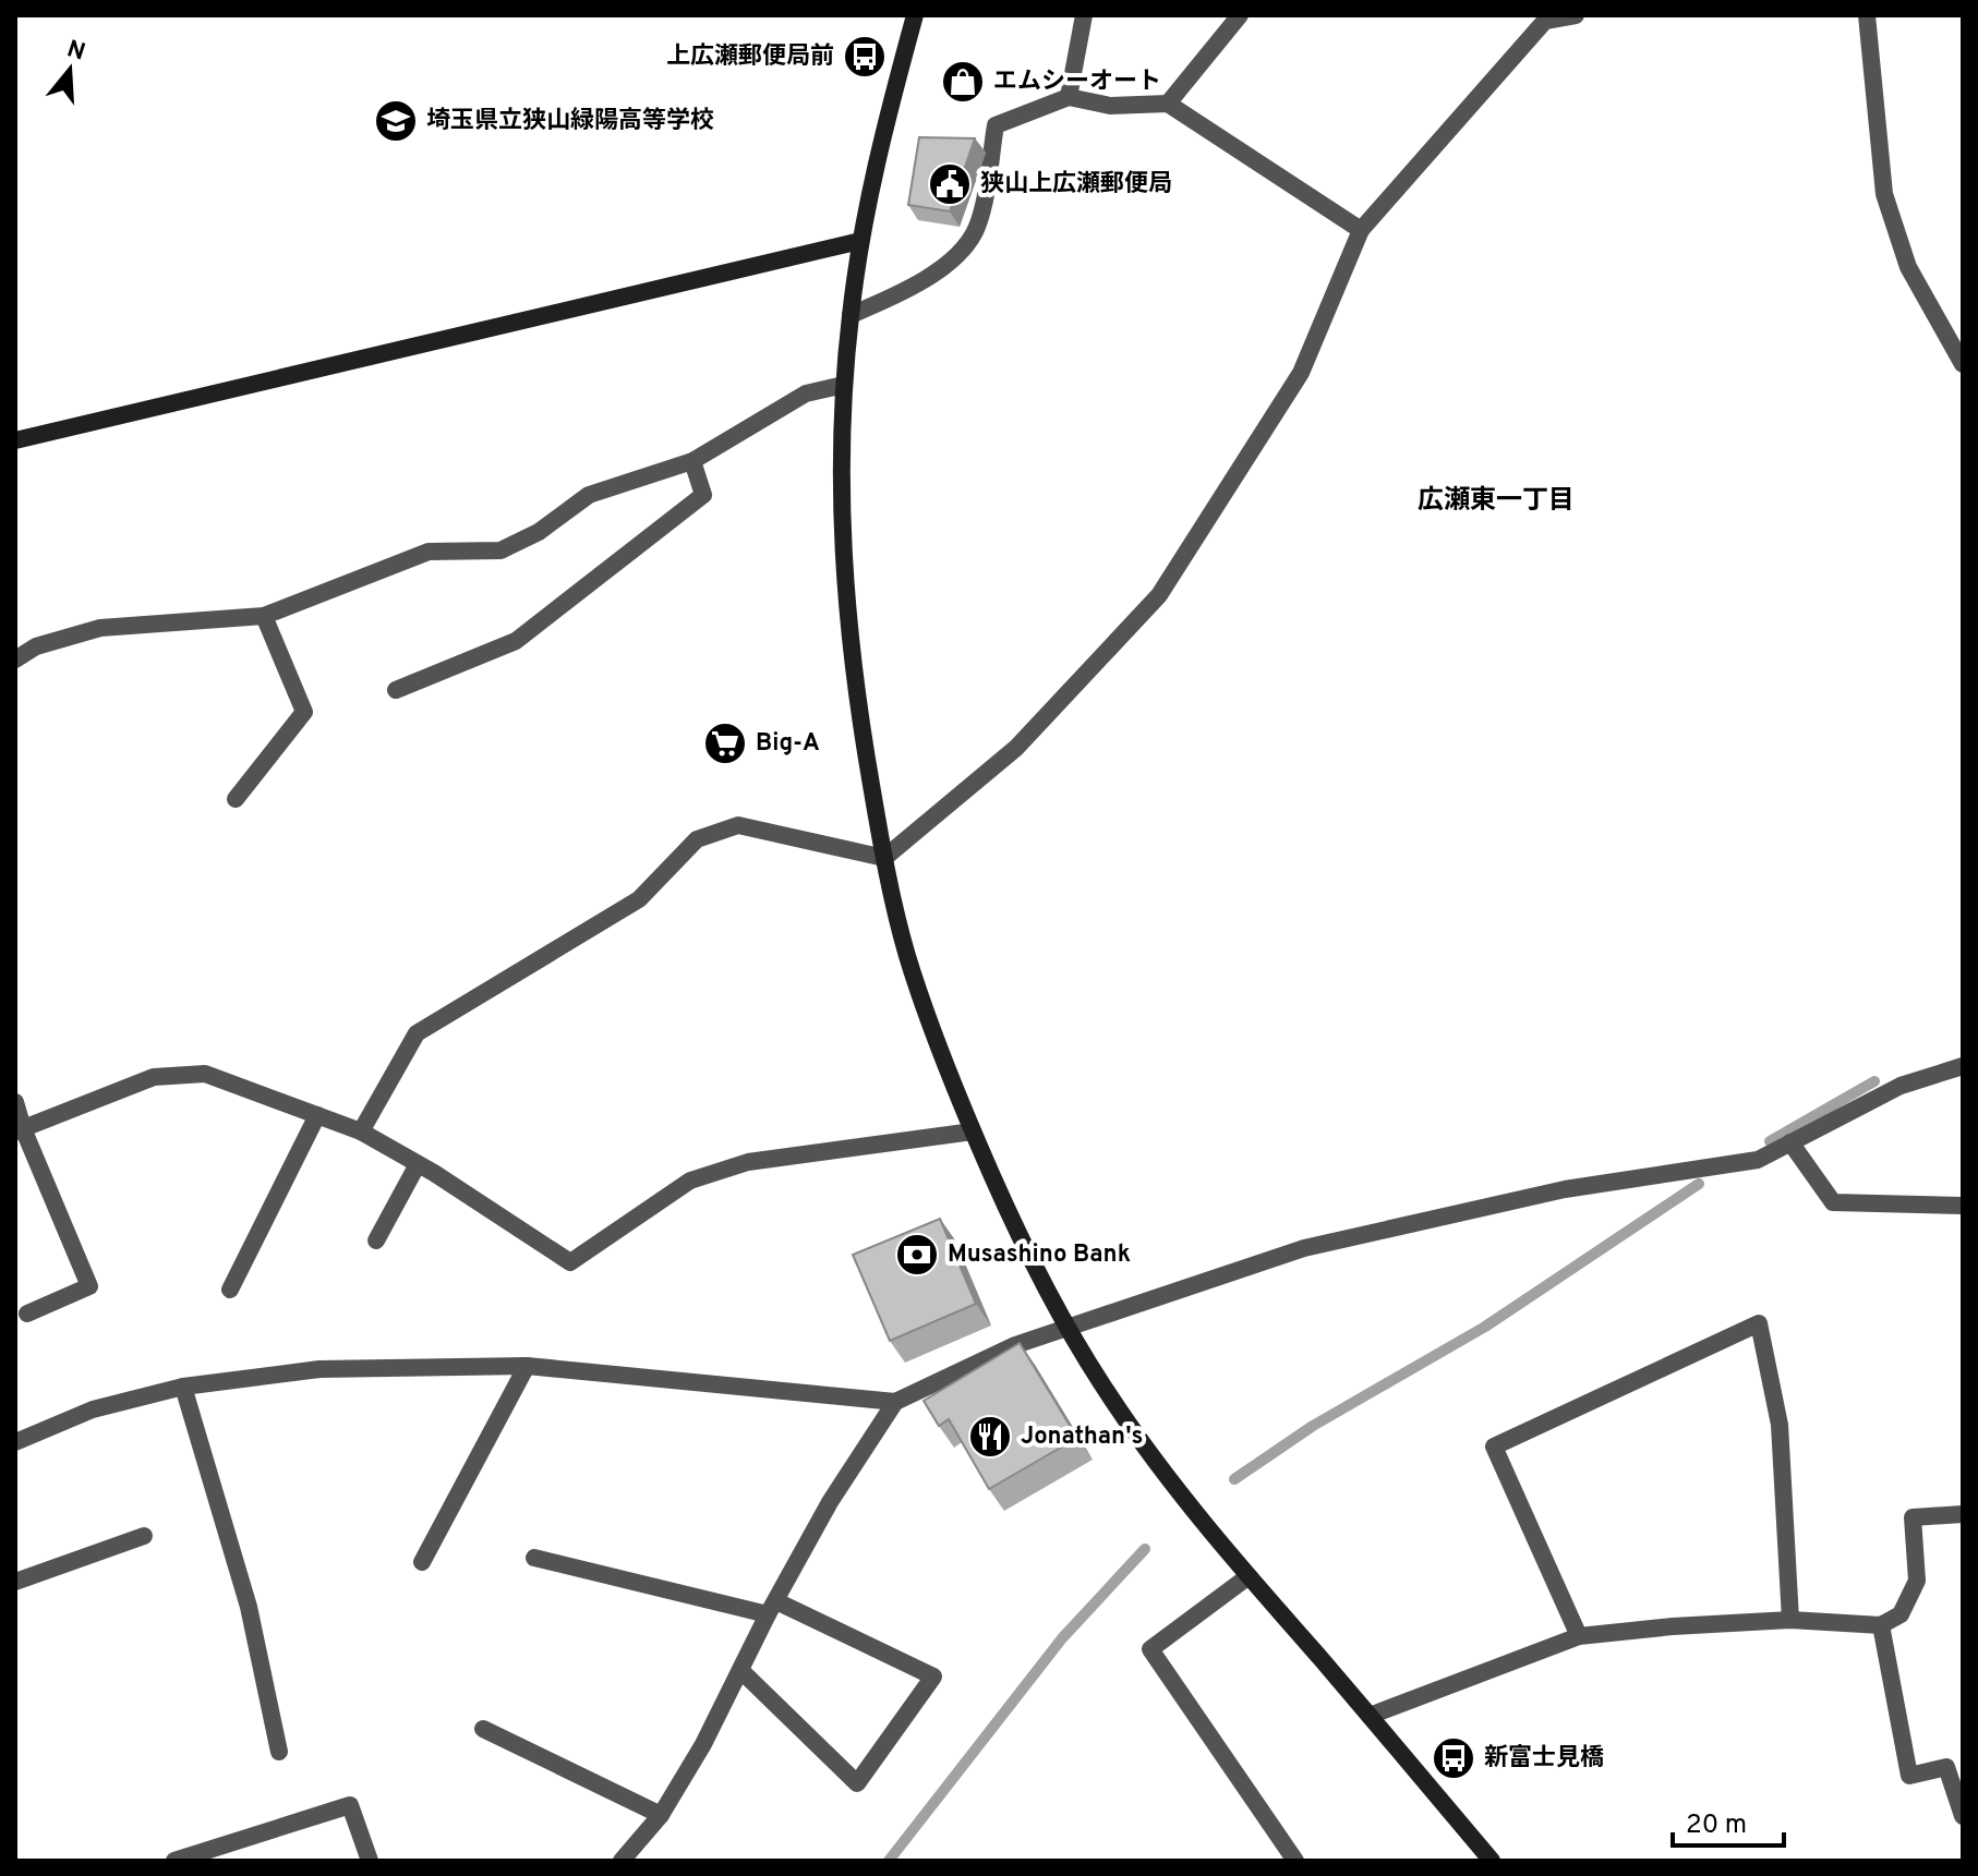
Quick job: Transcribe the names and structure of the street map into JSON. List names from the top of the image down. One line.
{"districts":["広瀬東一丁目"],"places":{"bus stop":["上広瀬郵便局前","新富士見橋"],"shop":["エムシーオート"],"school or university":["埼玉県立狭山緑陽高等学校"],"public building":["狭山上広瀬郵便局"],"supermarket":["Big-A"],"bank":["Musashino Bank"],"restaurant":["Jonathan's"]},"scale_bar":"20 m","north":"top"}
